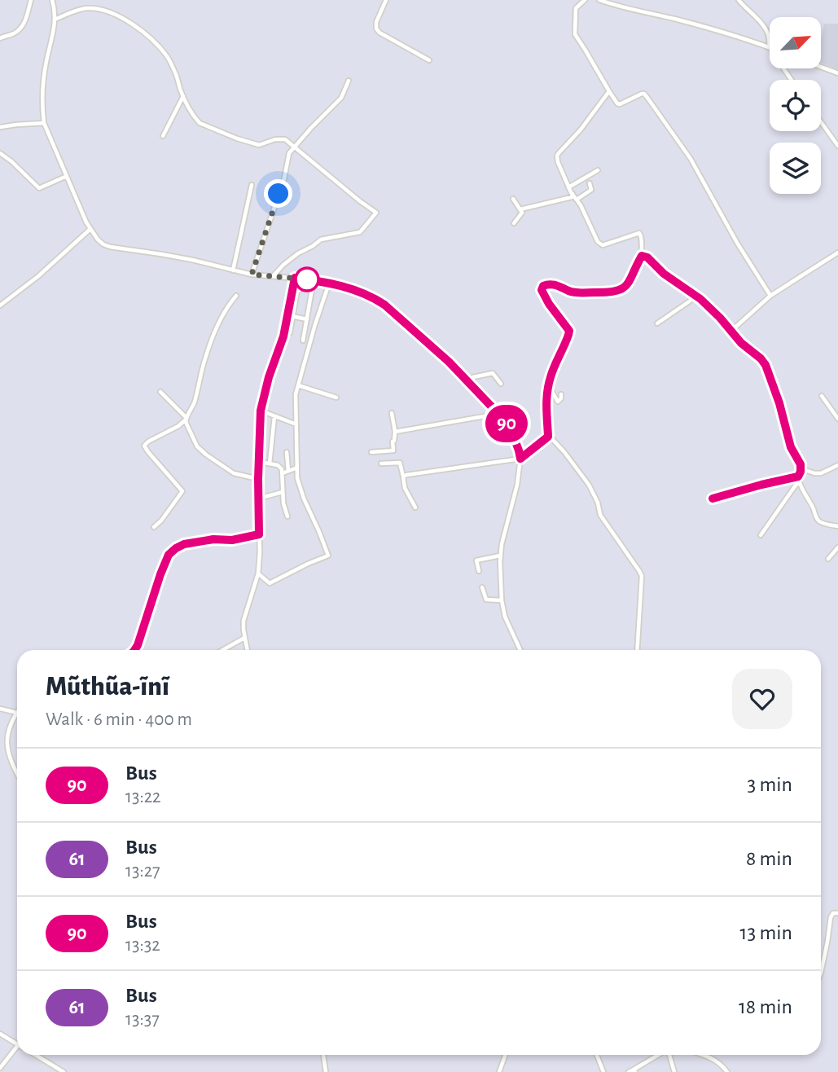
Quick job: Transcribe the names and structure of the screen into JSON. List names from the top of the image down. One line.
{"lines":["bus line 90"],"north":"top right","page":{"on_map":"90","heading":["Mũthũa-ĩnĩ","Walk · 6 min · 400 m"],"list":[{"mark":"90","name":"Bus","note":"13:22","value":"3 min"},{"mark":"61","name":"Bus","note":"13:27","value":"8 min"},{"mark":"90","name":"Bus","note":"13:32","value":"13 min"},{"mark":"61","name":"Bus","note":"13:37","value":"18 min"}]}}
